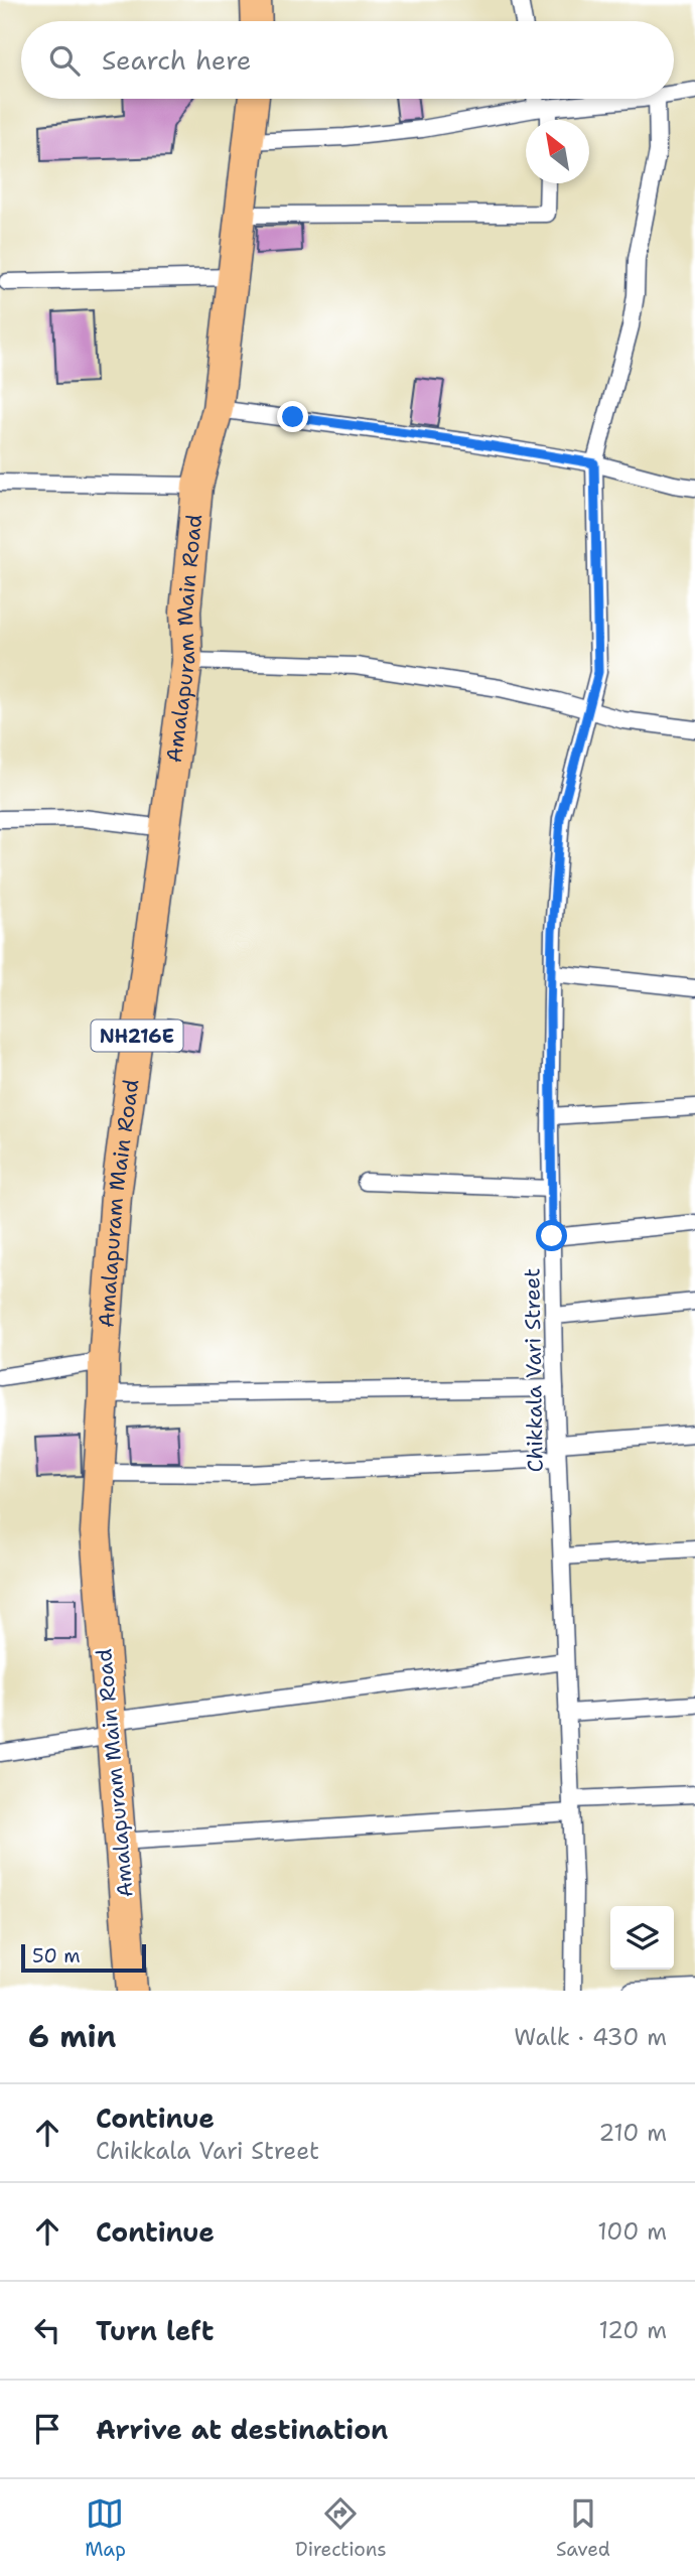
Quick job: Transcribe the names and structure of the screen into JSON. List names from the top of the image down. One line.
{"streets":{"highway":["Amalapuram Main Road","NH216E"],"street":["Chikkala Vari Street"]},"scale_bar":"50 m","north":"top left","page":{"search":"Search here","scale":"50 m","heading":["6 min","Walk · 430 m"],"list":[["Continue","Chikkala Vari Street","210 m"],["Continue","100 m"],["Turn left","120 m"],"Arrive at destination"],"nav":["Map","Directions","Saved"]}}
